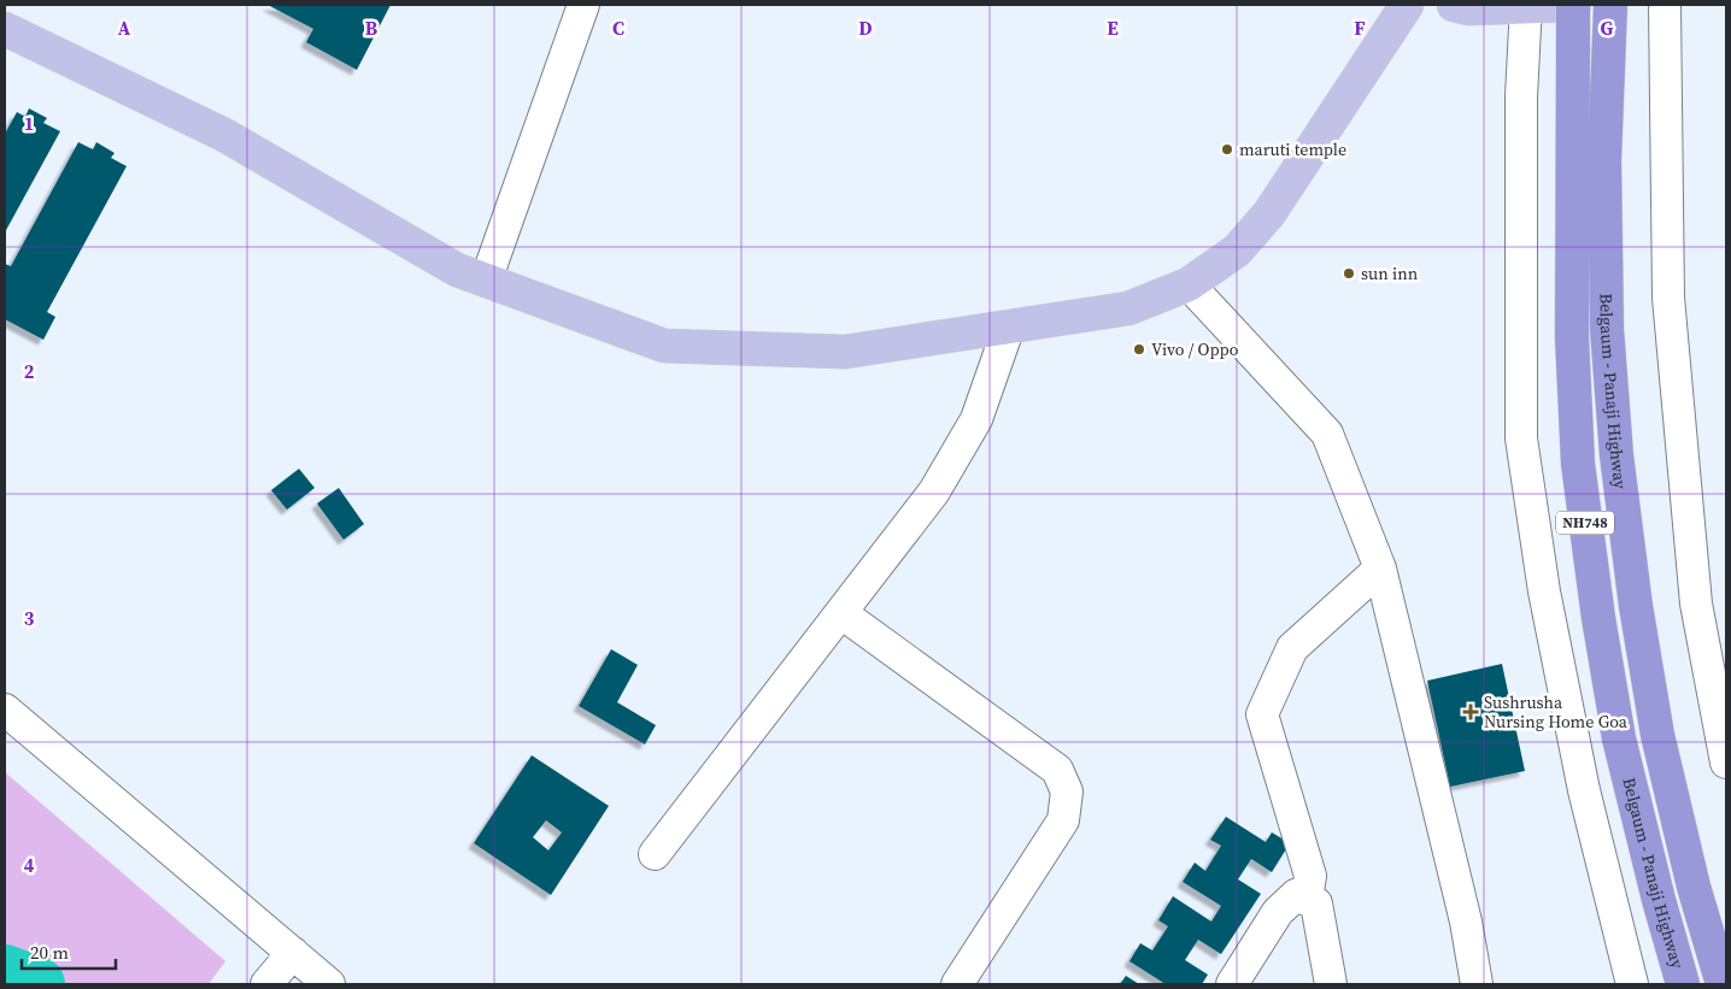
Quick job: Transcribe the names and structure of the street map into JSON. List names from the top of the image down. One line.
{"streets":{"highway":["Belgaum - Panaji Highway","NH748"]},"places":{"other":["maruti temple","sun inn","Vivo / Oppo"],"health":["Sushrusha Nursing Home Goa"]},"scale_bar":"20 m","grid":{"columns":["A","B","C","D","E","F","G"],"rows":["1","2","3","4"]}}
